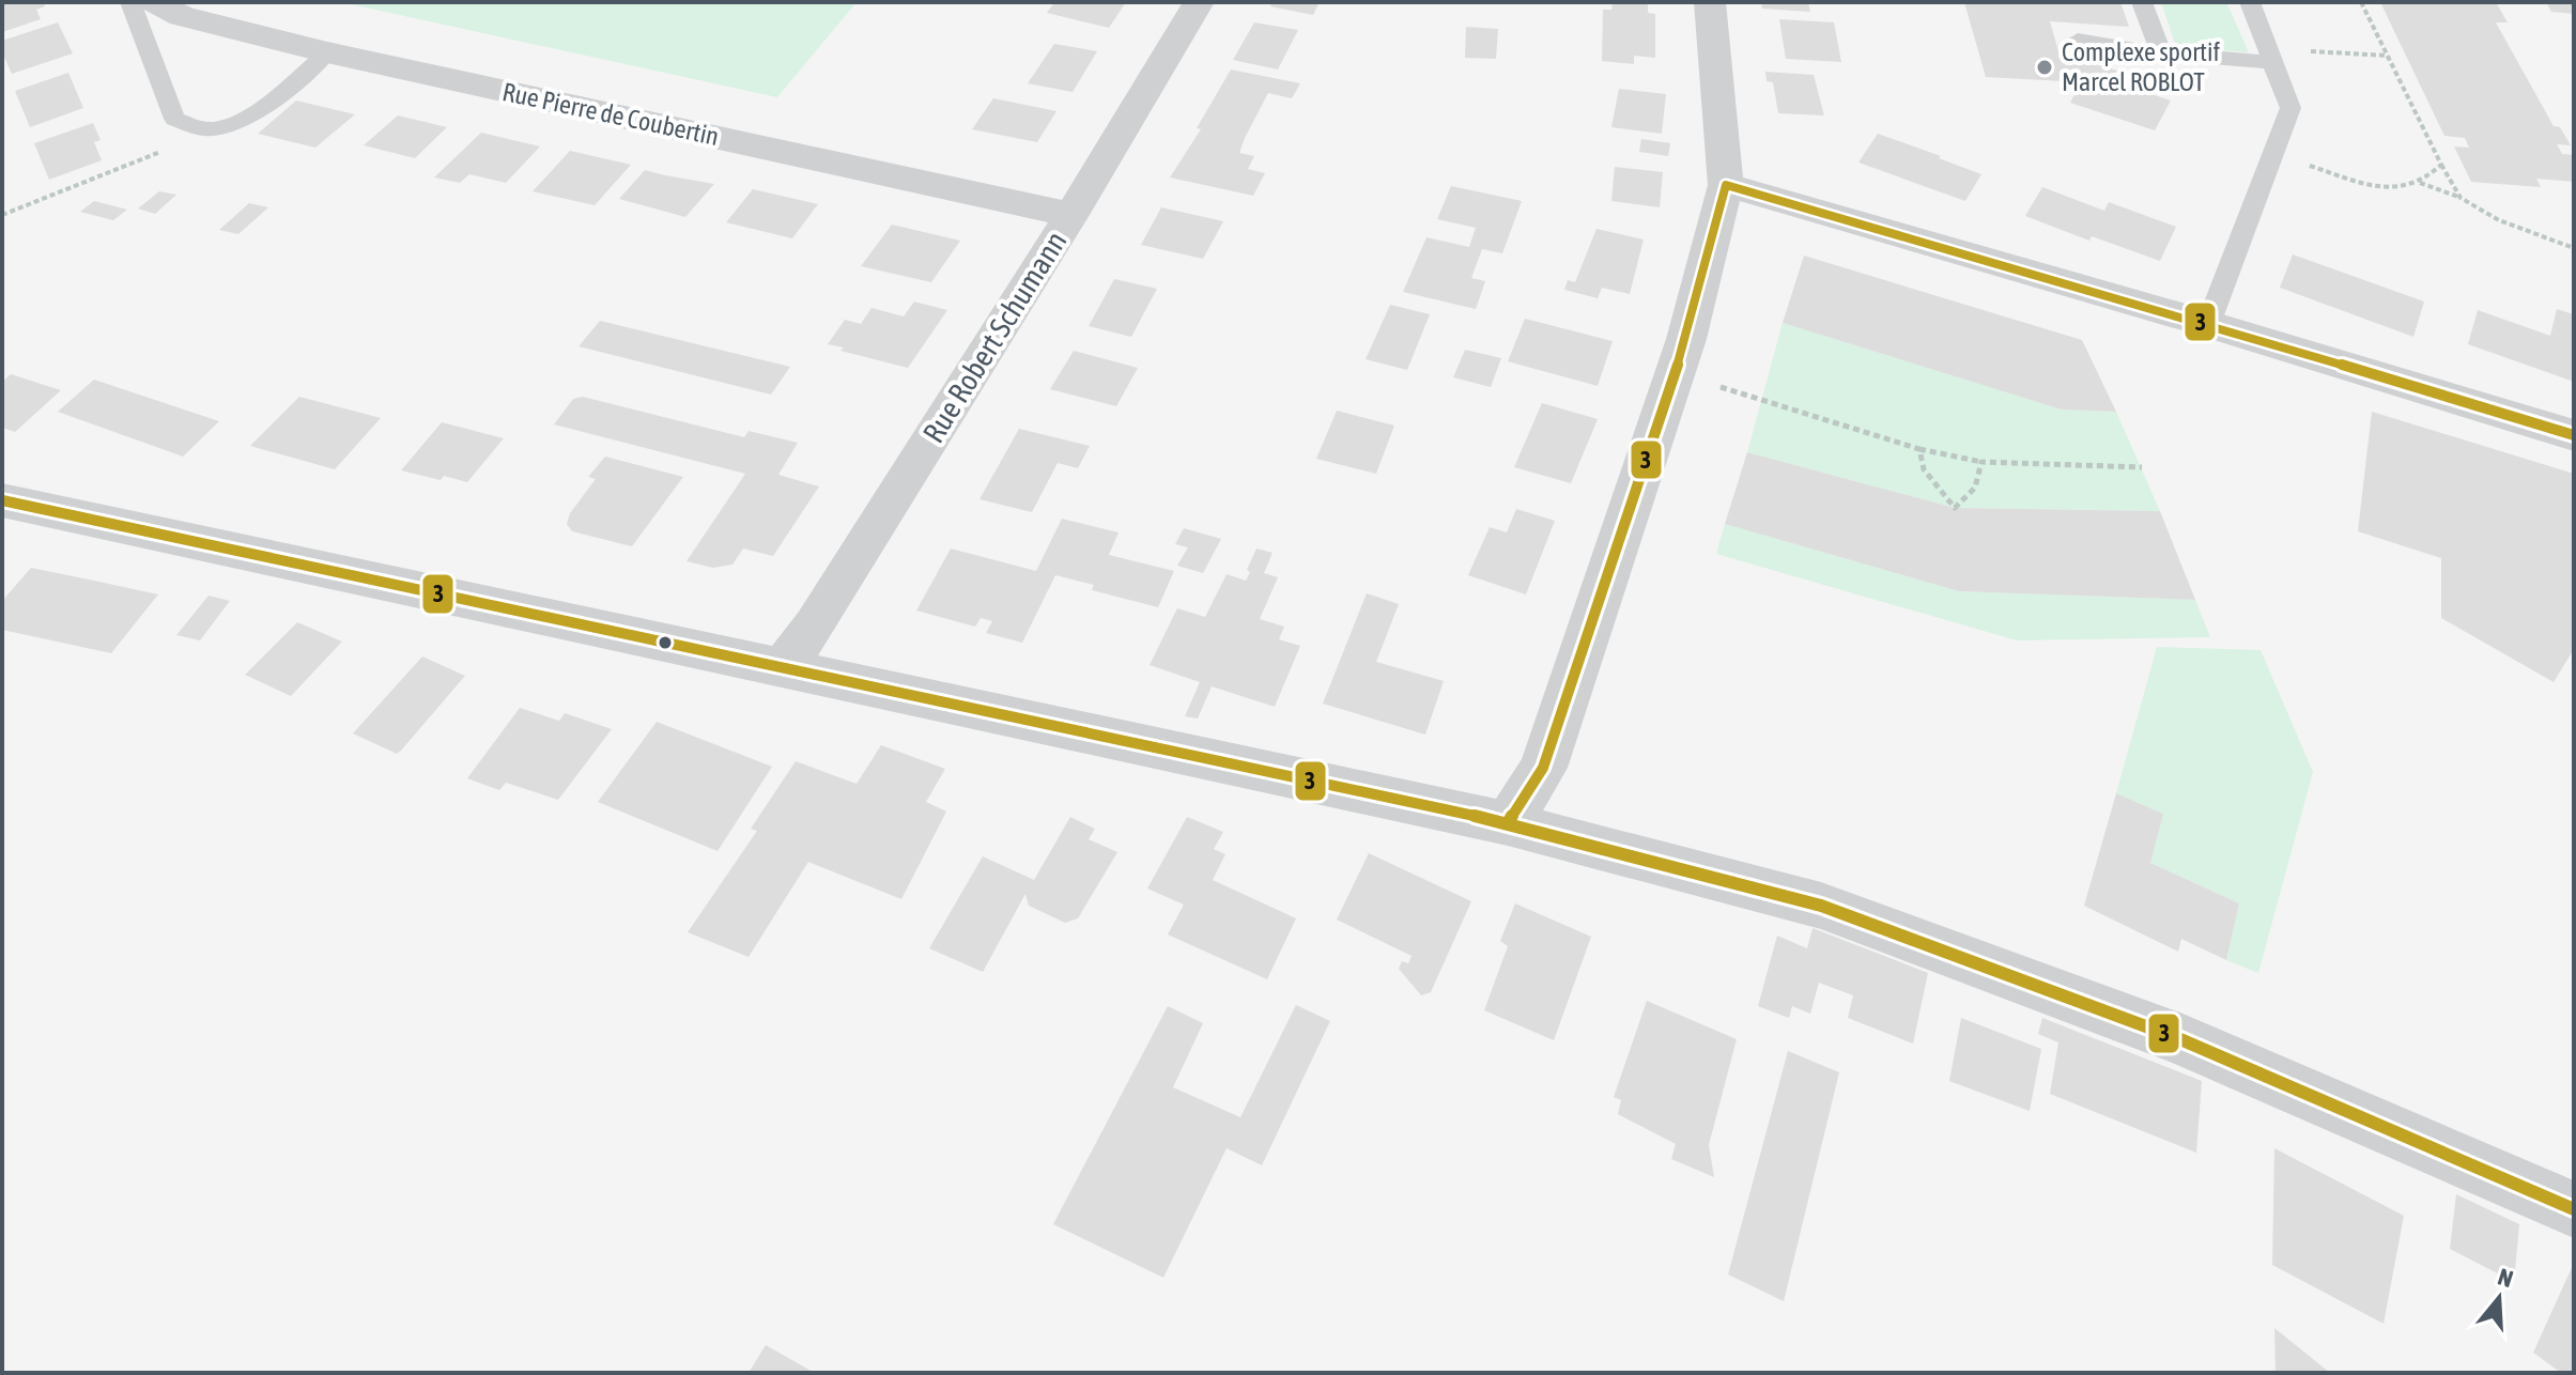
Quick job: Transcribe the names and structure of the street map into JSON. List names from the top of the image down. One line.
{"streets":{"street":["Rue Pierre de Coubertin","Rue Robert Schumann"]},"crossings":[["Rue Pierre de Coubertin","Rue Robert Schumann"]],"places":["Complexe sportif Marcel ROBLOT"],"lines":["transit line 3"],"north":"top"}
